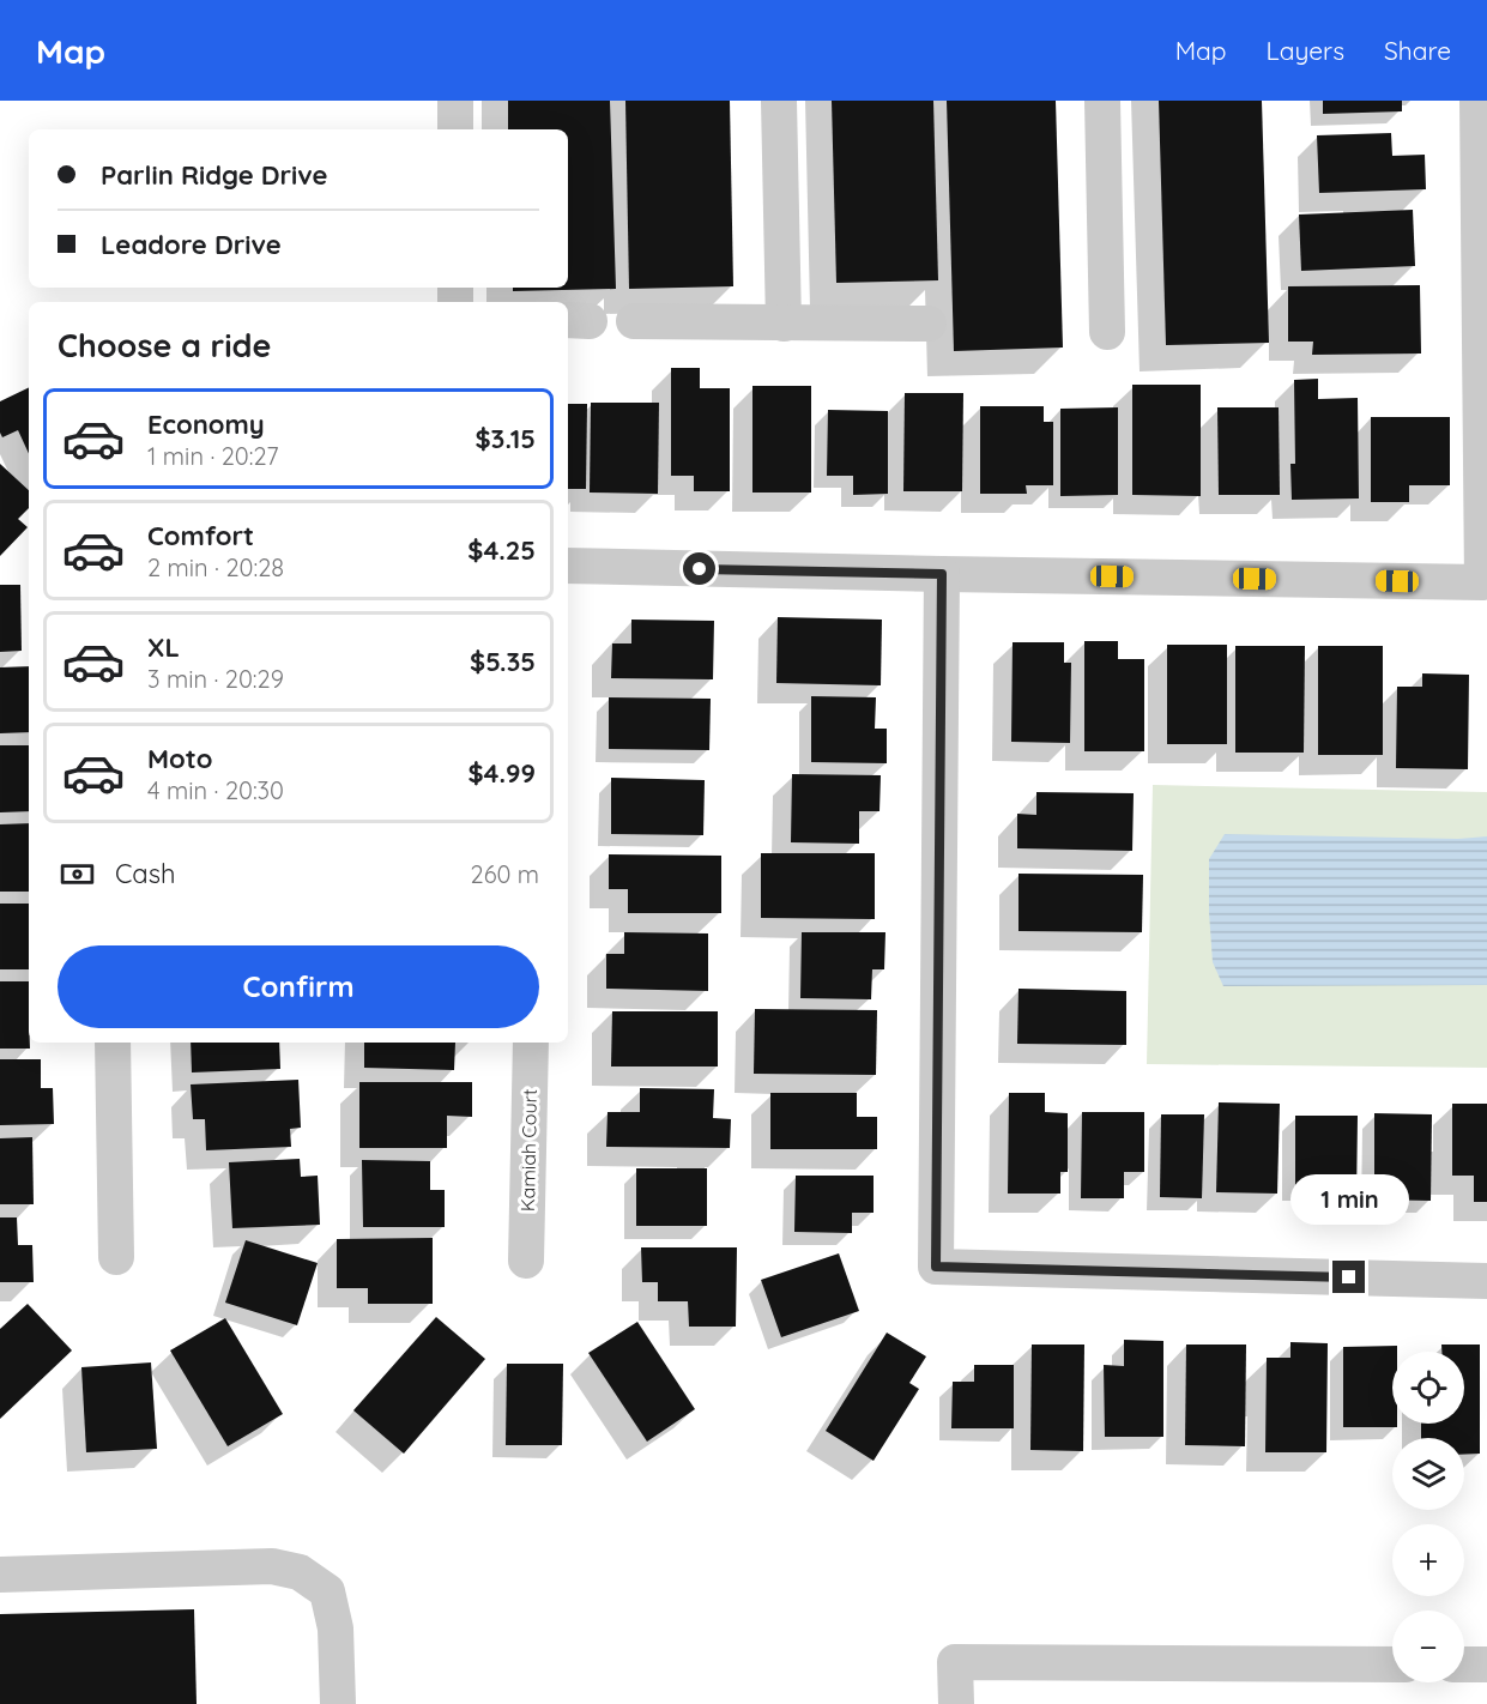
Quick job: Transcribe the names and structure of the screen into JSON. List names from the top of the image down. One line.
{"streets":{"street":["Kamiah Court"]},"page":{"header":"Map","nav":["Map","Layers","Share"],"banner":["Parlin Ridge Drive","Leadore Drive"],"heading":"Choose a ride","list":[{"name":"Economy","note":"1 min · 20:27","value":"$3.15"},{"name":"Comfort","note":"2 min · 20:28","value":"$4.25"},{"name":"XL","note":"3 min · 20:29","value":"$5.35"},{"name":"Moto","note":"4 min · 20:30","value":"$4.99"}],"pay":["Cash","260 m"],"buttons":"Confirm","bubble":"1 min","map_buttons":["+","−"]}}
